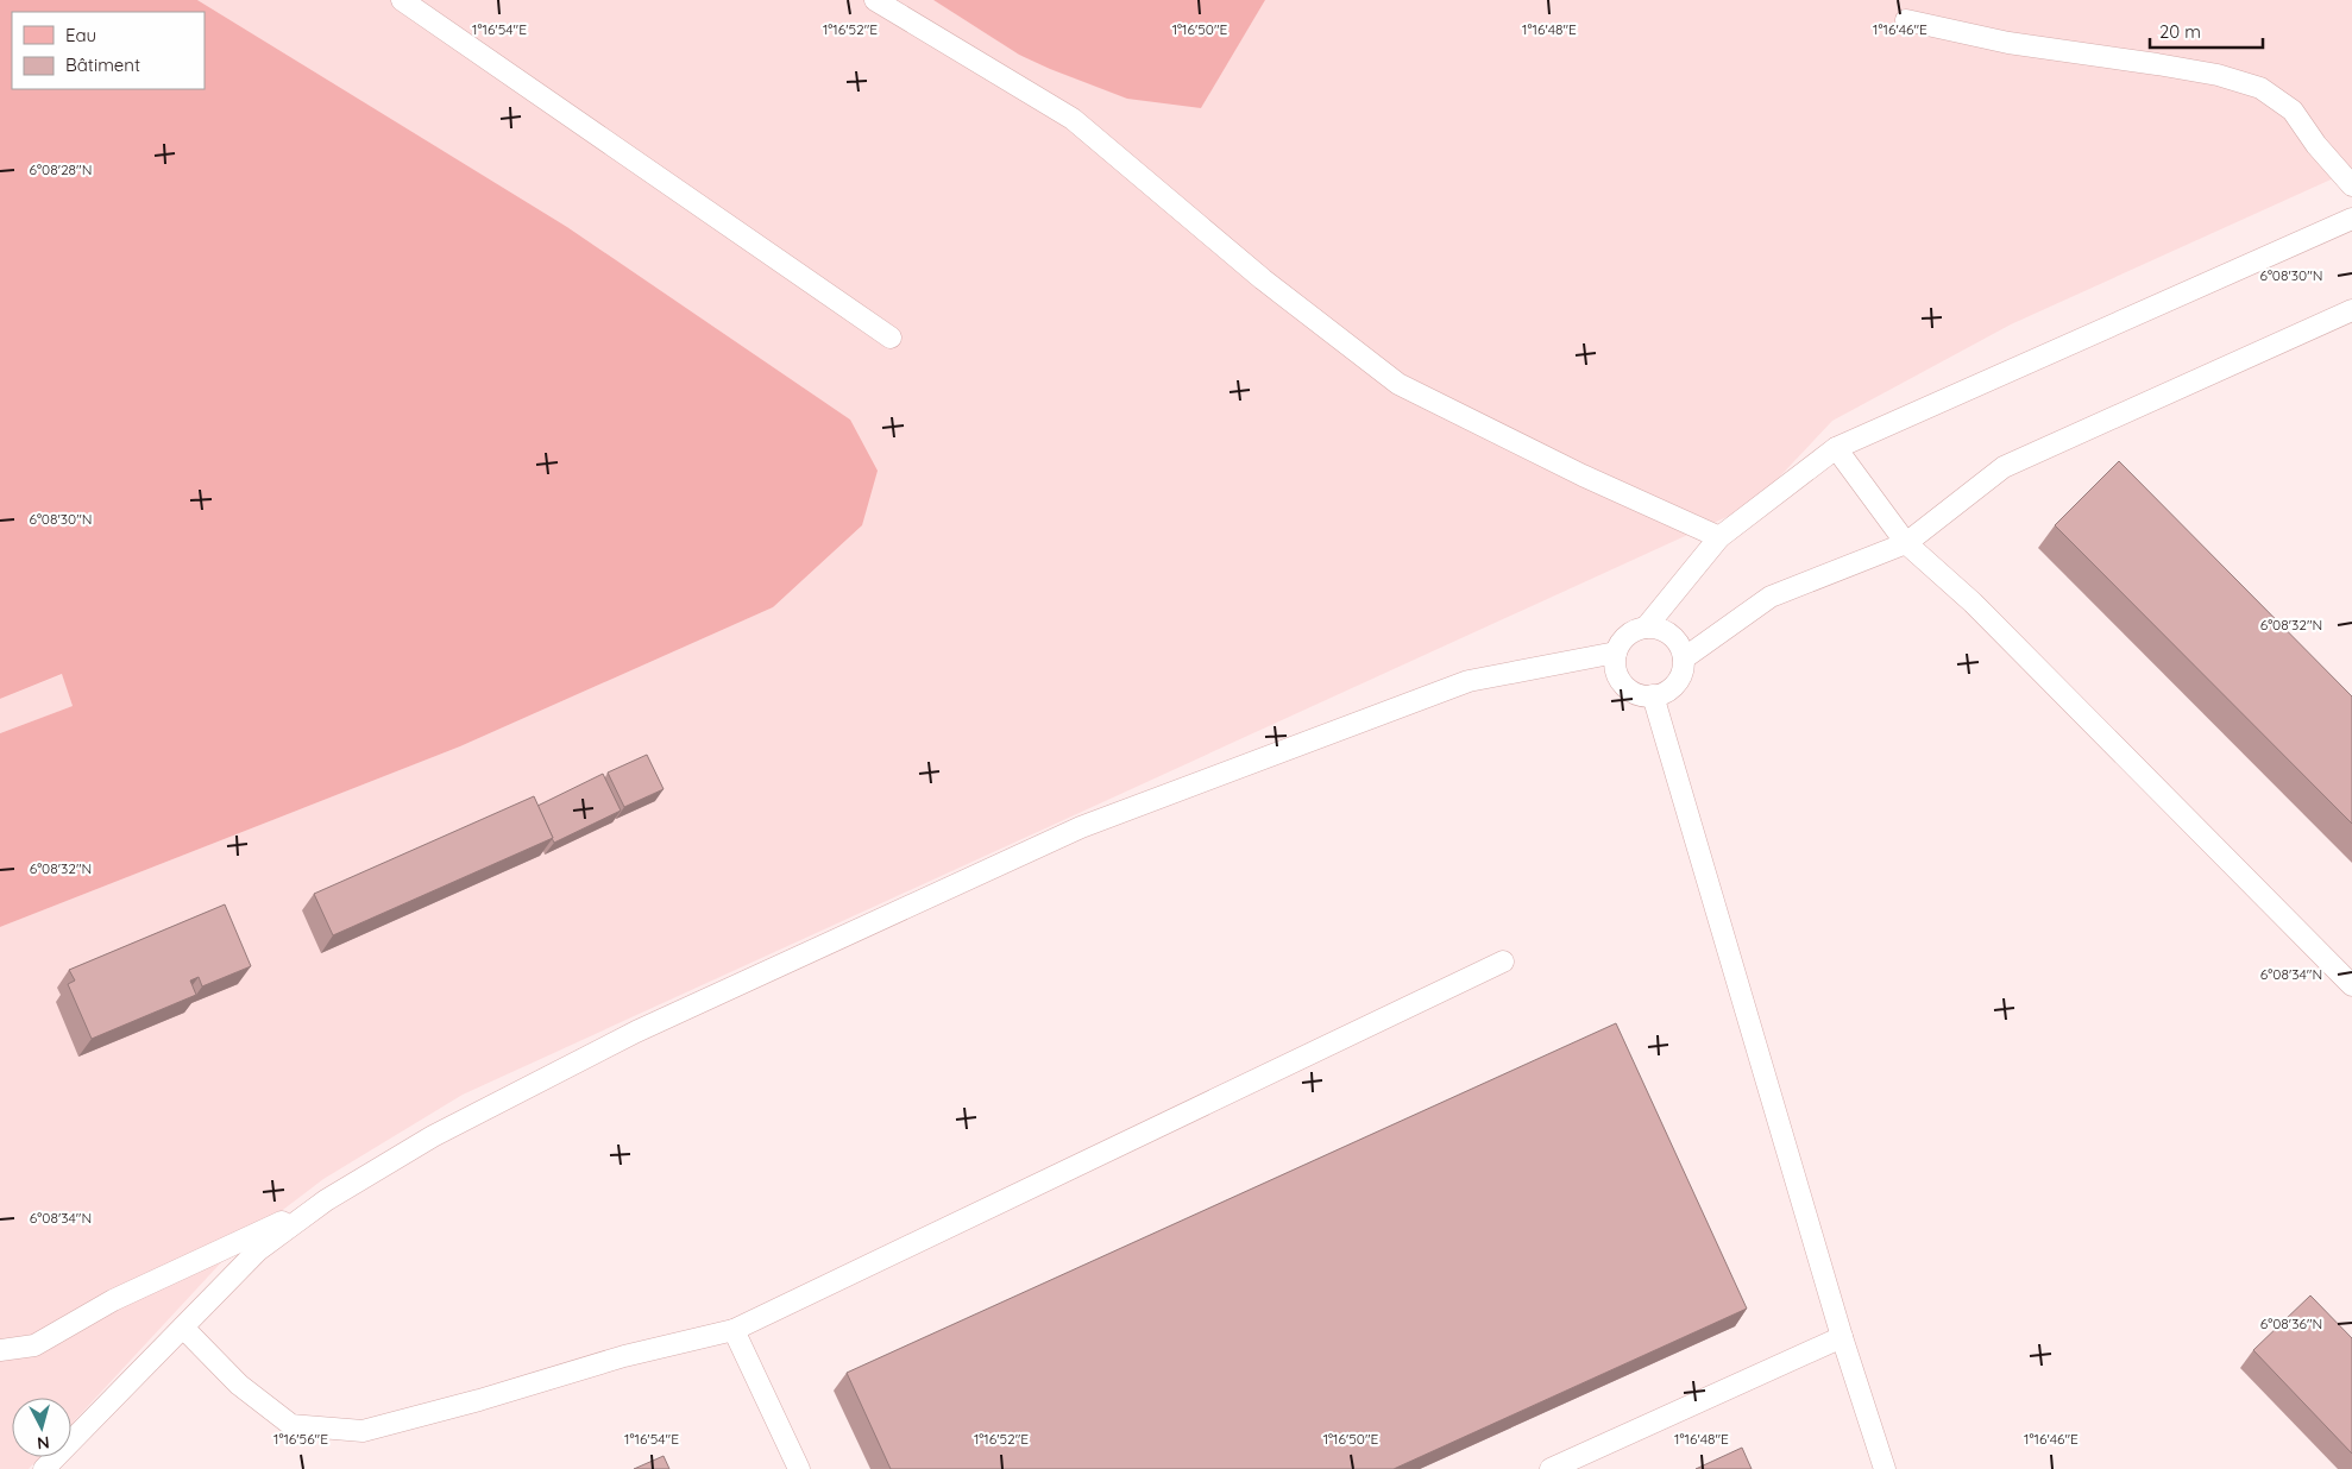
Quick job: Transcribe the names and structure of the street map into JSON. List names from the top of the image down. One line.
{"legend":["Eau","Bâtiment"],"scale_bar":"20 m","north":"bottom","coordinates":["1°16'54\"E","1°16'52\"E","1°16'50\"E","1°16'48\"E","1°16'46\"E","6°08'28\"N","6°08'30\"N","6°08'32\"N","6°08'34\"N","6°08'36\"N","1°16'56\"E"]}
